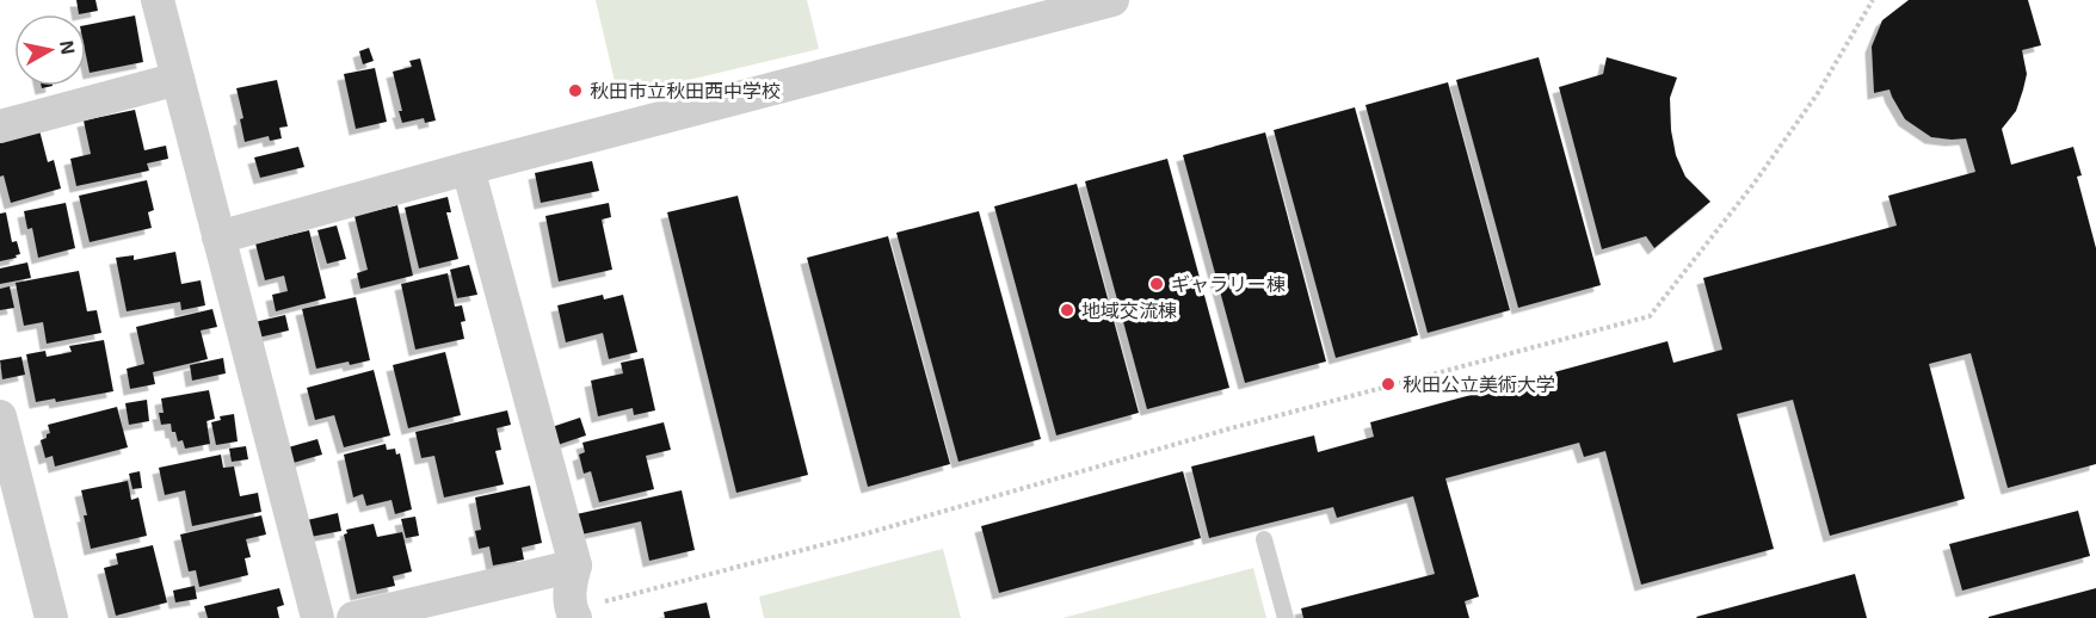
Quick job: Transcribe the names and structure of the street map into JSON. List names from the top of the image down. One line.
{"places":["秋田市立秋田西中学校","ギャラリー棟","地域交流棟","秋田公立美術大学"],"north":"right"}
